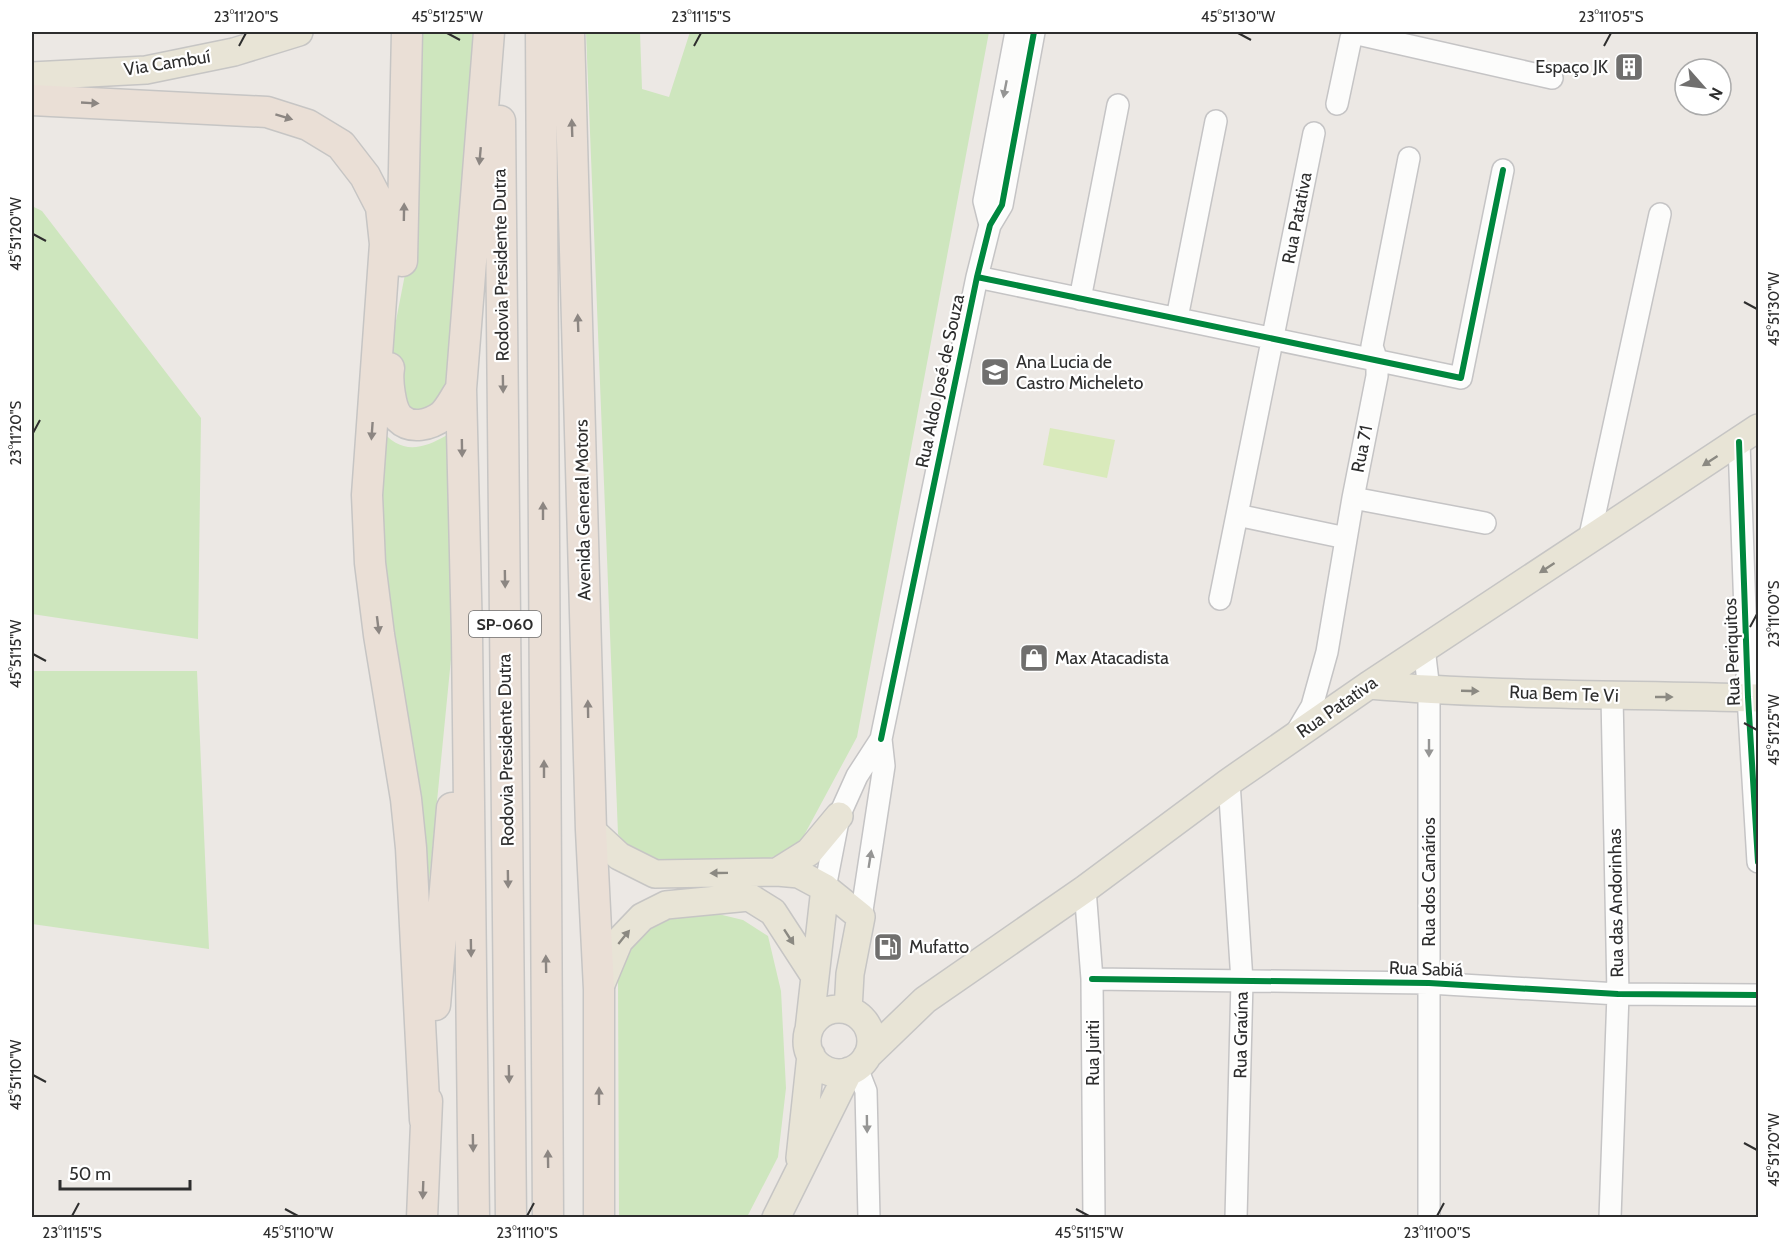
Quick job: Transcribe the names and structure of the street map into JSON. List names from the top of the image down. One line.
{"streets":{"highway":["Rodovia Presidente Dutra","Avenida General Motors","SP-060"],"main road":["Via Cambuí","Rua Patativa","Rua Bem Te Vi"],"street":["Rua Aldo José de Souza","Rua 71","Rua Periquitos","Rua dos Canários","Rua das Andorinhas","Rua Sabiá","Rua Graúna","Rua Juriti"]},"crossings":[["Rua Patativa","Rua 71"],["Rua Patativa","Rua Periquitos"],["Rua Patativa","Rua Bem Te Vi"],["Rua Patativa","Rua dos Canários"],["Rua Patativa","Rua Graúna"],["Rua Patativa","Rua Juriti"],["Rua Periquitos","Rua Bem Te Vi"],["Rua Bem Te Vi","Rua dos Canários"],["Rua Bem Te Vi","Rua das Andorinhas"],["Rua dos Canários","Rua Sabiá"],["Rua das Andorinhas","Rua Sabiá"],["Rua Sabiá","Rua Graúna"],["Rua Sabiá","Rua Juriti"]],"one_way":["Rua Bem Te Vi","Rua dos Canários"],"places":{"building":["Espaço JK"],"school or university":["Ana Lucia de Castro Micheleto"],"shop":["Max Atacadista"],"fuel station":["Mufatto"]},"scale_bar":"50 m","north":"bottom right","coordinates":["23°11'20\"S","45°51'25\"W","23°11'15\"S","45°51'30\"W","23°11'05\"S","45°51'20\"W","23°11'00\"S","45°51'15\"W","45°51'10\"W","23°11'10\"S"]}
